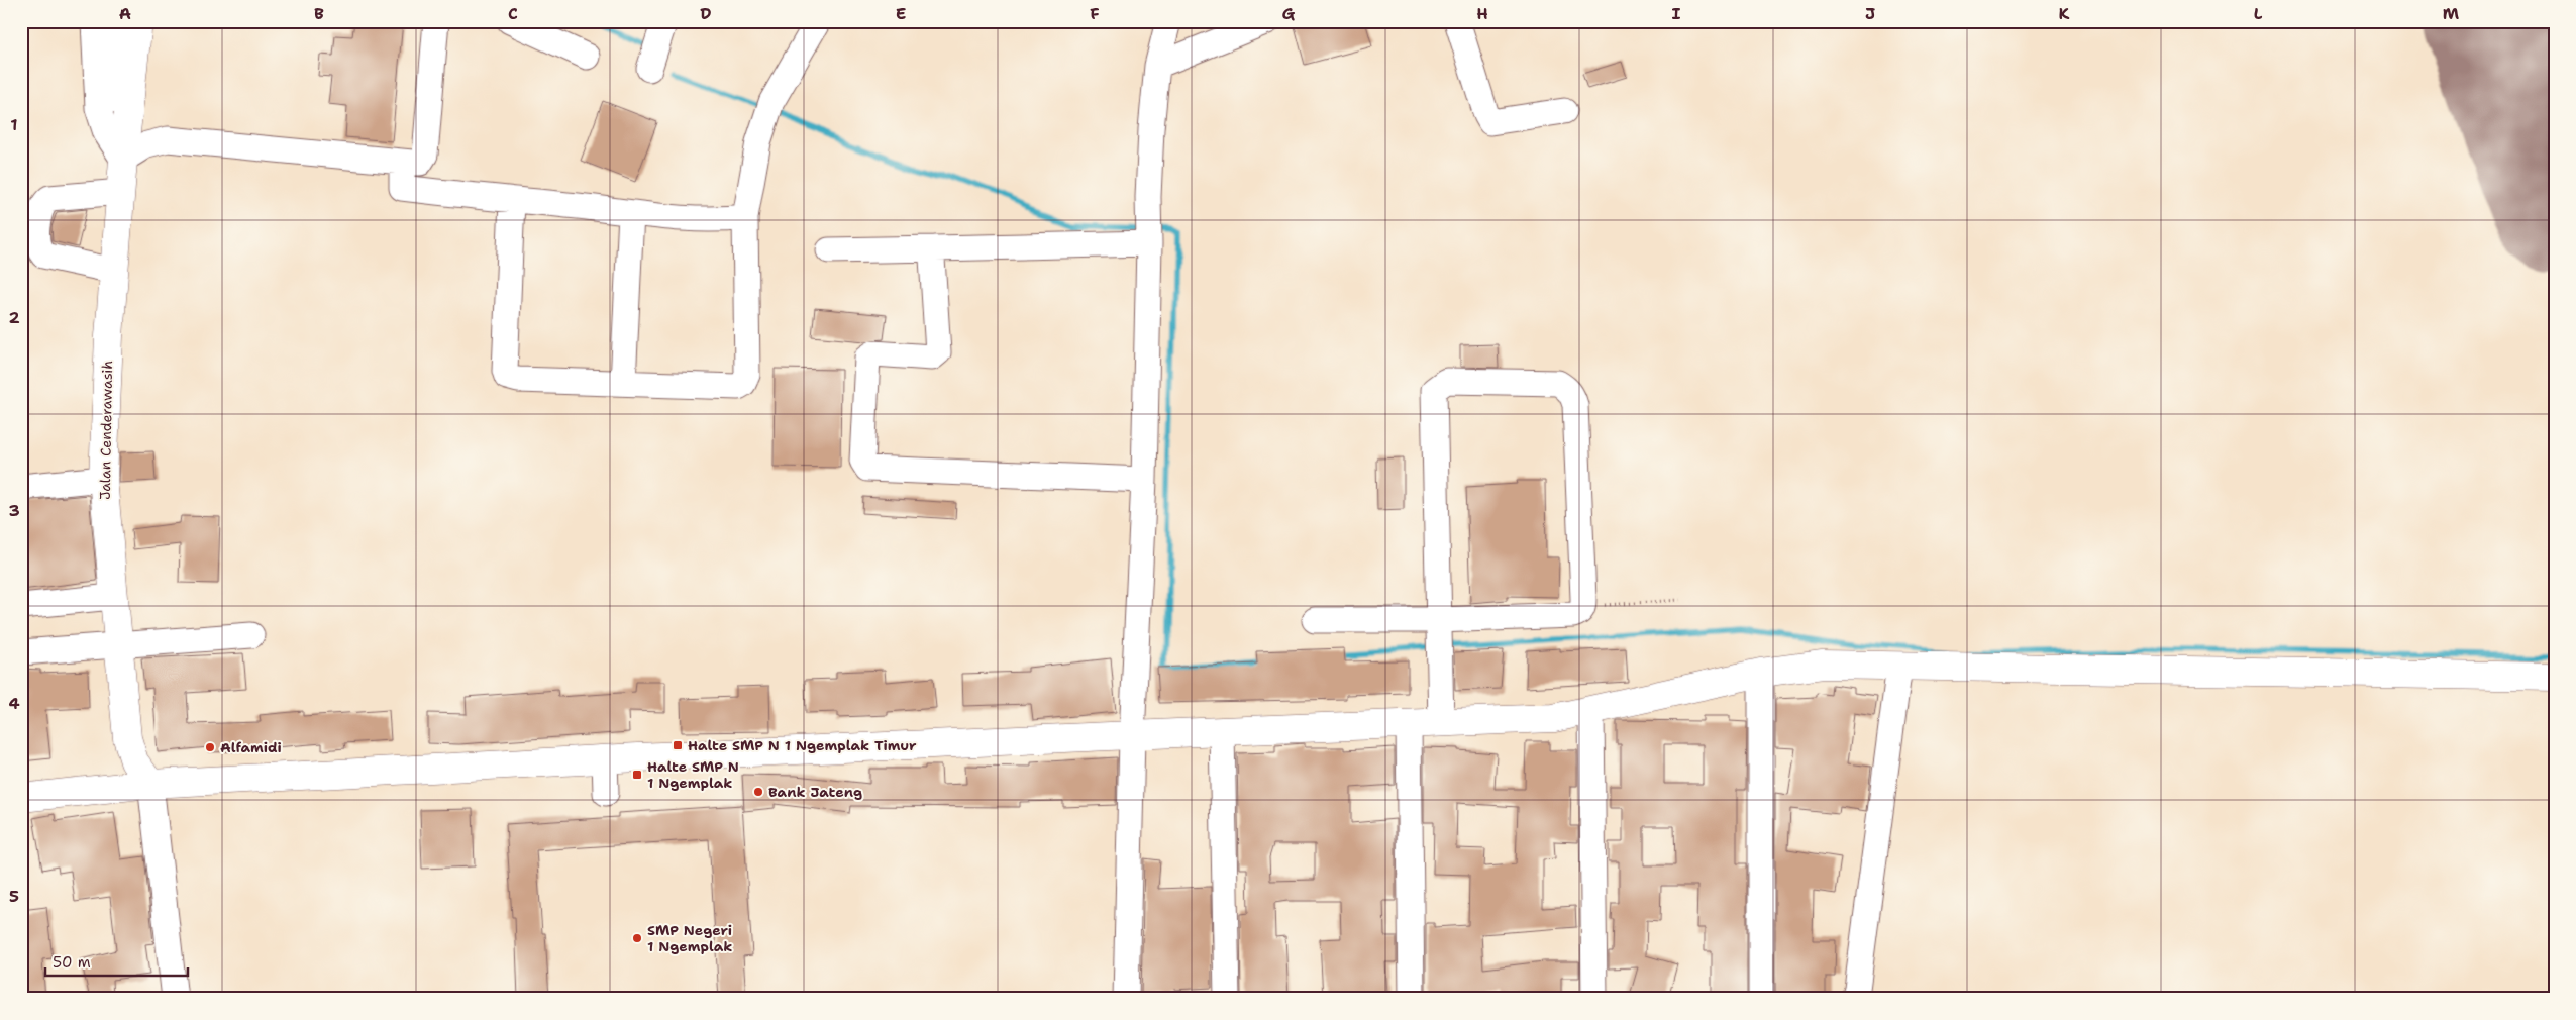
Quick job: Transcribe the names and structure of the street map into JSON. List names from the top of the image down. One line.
{"streets":{"main road":["Jalan Cenderawasih"]},"places":{"transit":["Halte SMP N 1 Ngemplak Timur","Halte SMP N 1 Ngemplak"],"other":["Alfamidi","Bank Jateng","SMP Negeri 1 Ngemplak"]},"scale_bar":"50 m","grid":{"columns":["A","B","C","D","E","F","G","H","I","J","K","L","M"],"rows":["1","2","3","4","5"]}}
